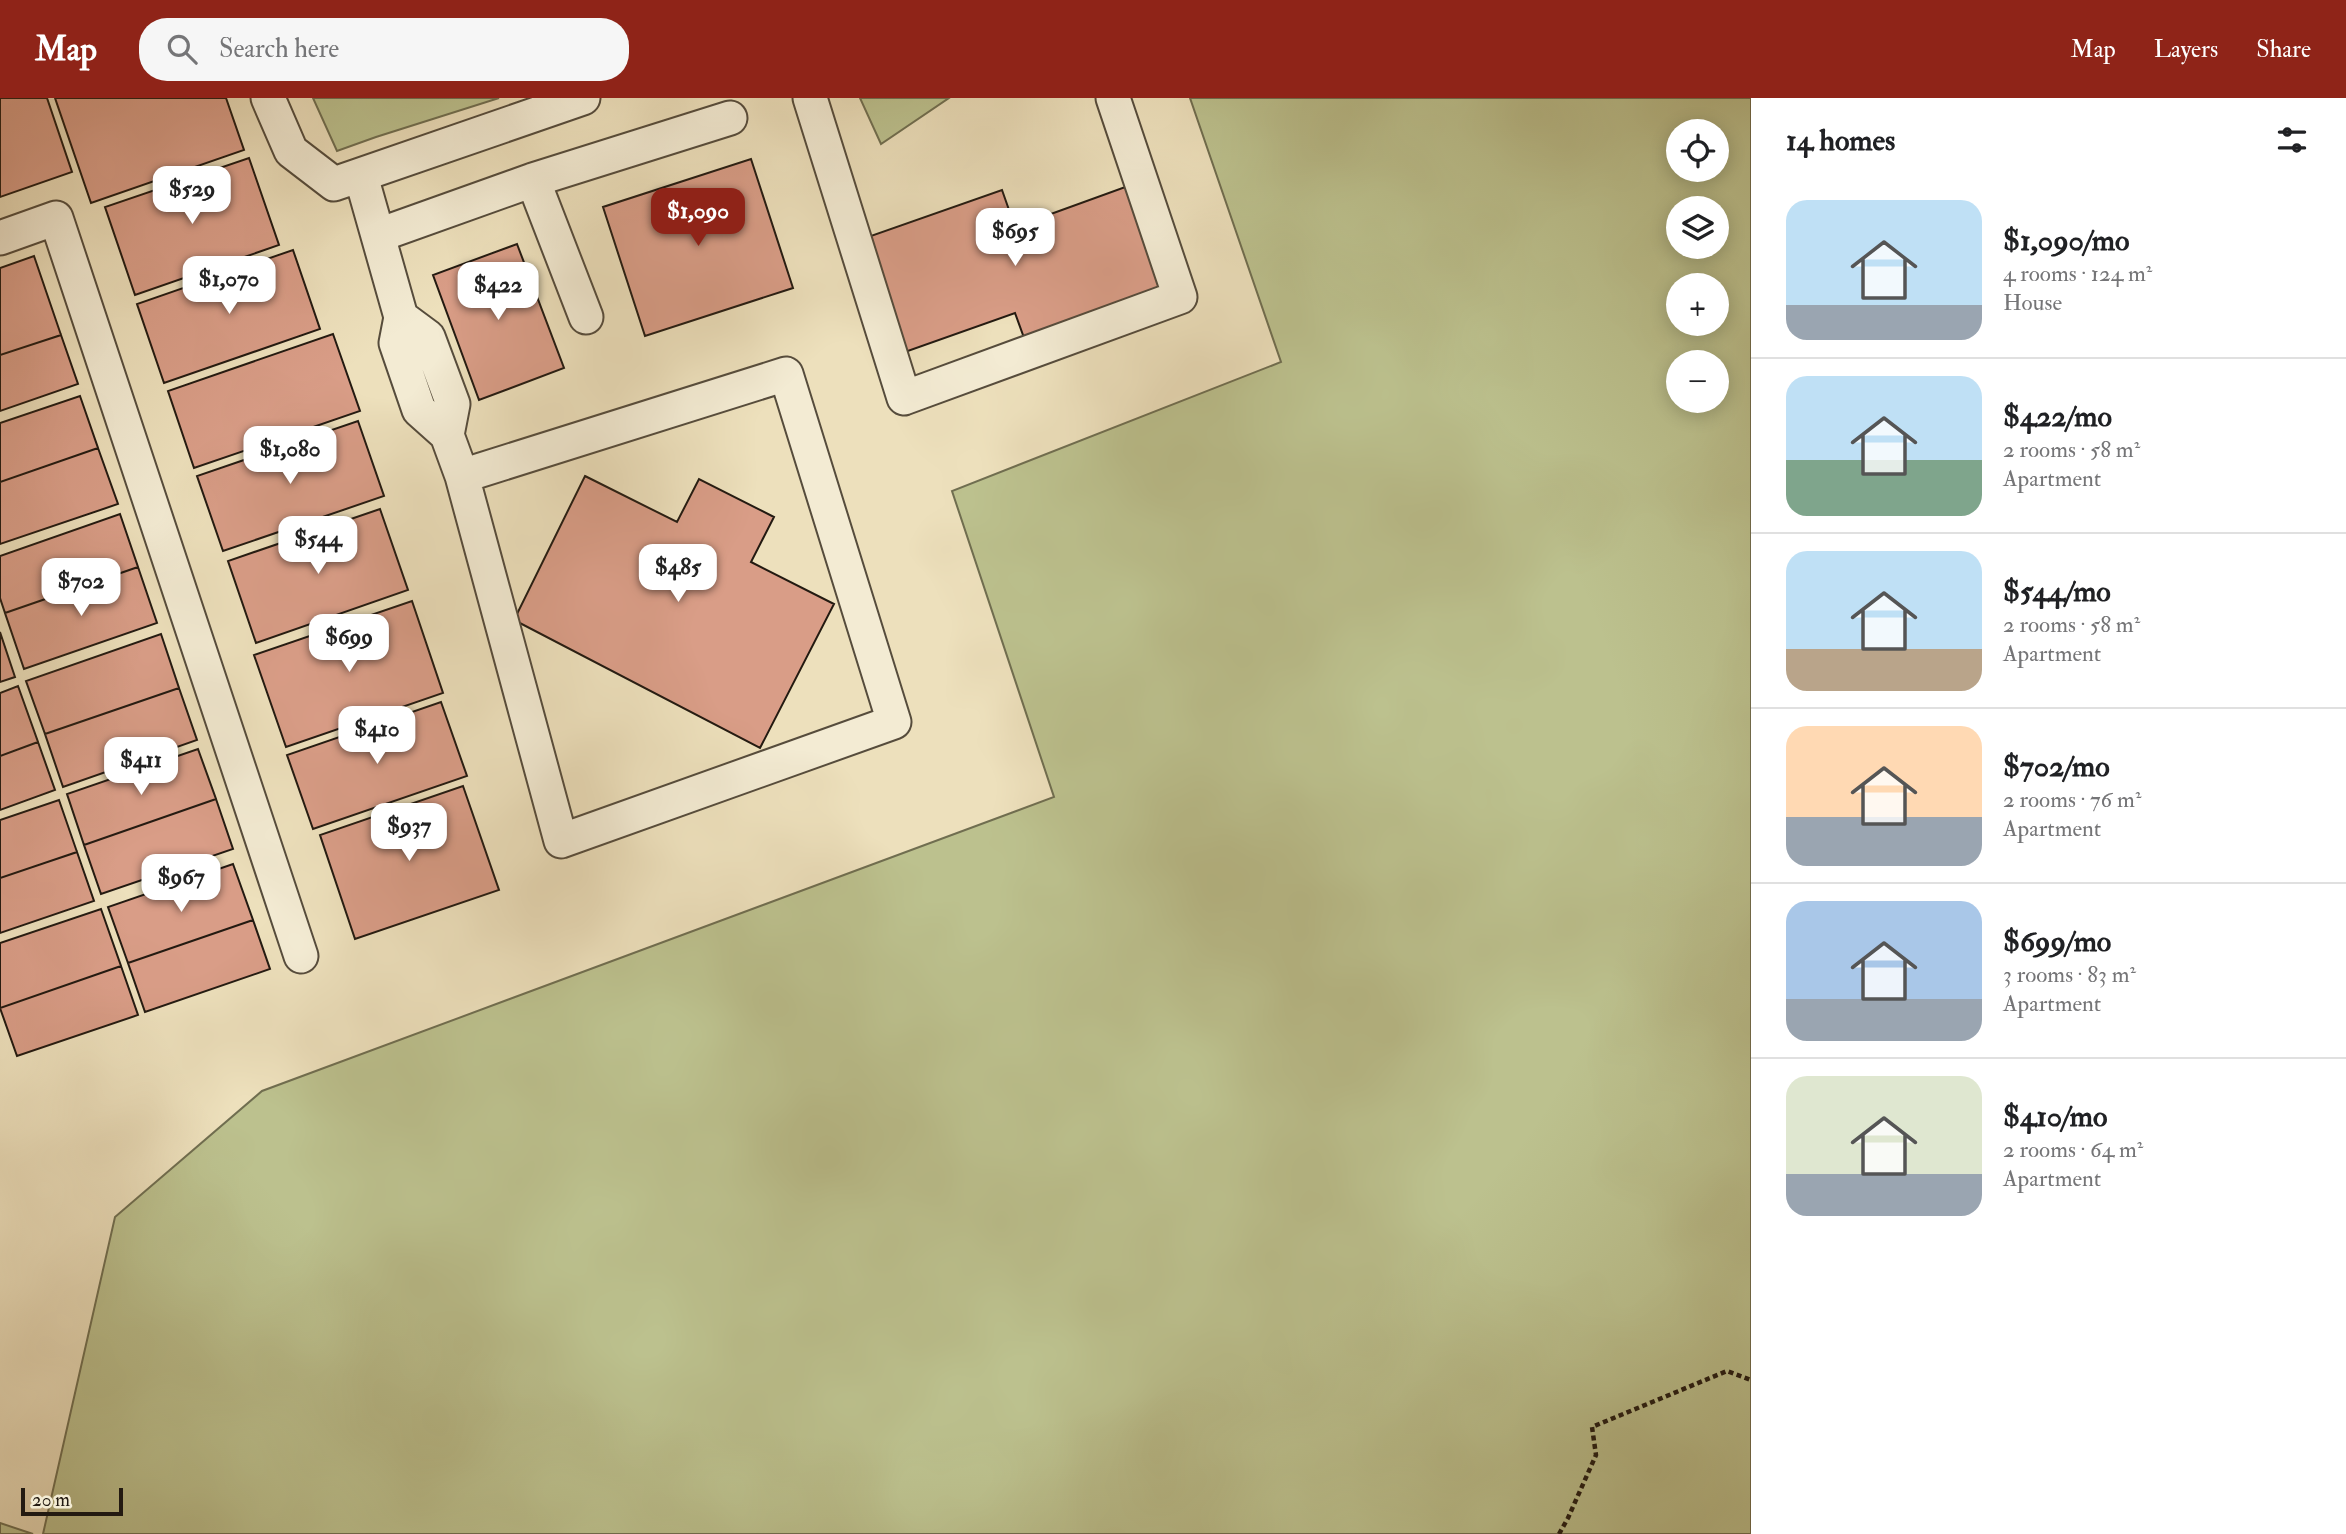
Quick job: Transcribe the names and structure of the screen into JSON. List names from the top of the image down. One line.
{"scale_bar":"20 m","page":{"header":"Map","search":"Search here","nav":["Map","Layers","Share"],"heading":"14 homes","map_buttons":["+","−"],"price":["$529","$1,090","$695","$1,070","$422","$1,080","$544","$485","$702","$699","$410","$411","$937","$967"],"list":[{"name":"$1,090/mo","note":"4 rooms · 124 m² · House"},{"name":"$422/mo","note":"2 rooms · 58 m² · Apartment"},{"name":"$544/mo","note":"2 rooms · 58 m² · Apartment"},{"name":"$702/mo","note":"2 rooms · 76 m² · Apartment"},{"name":"$699/mo","note":"3 rooms · 83 m² · Apartment"},{"name":"$410/mo","note":"2 rooms · 64 m² · Apartment"}],"scale":"20 m"}}
